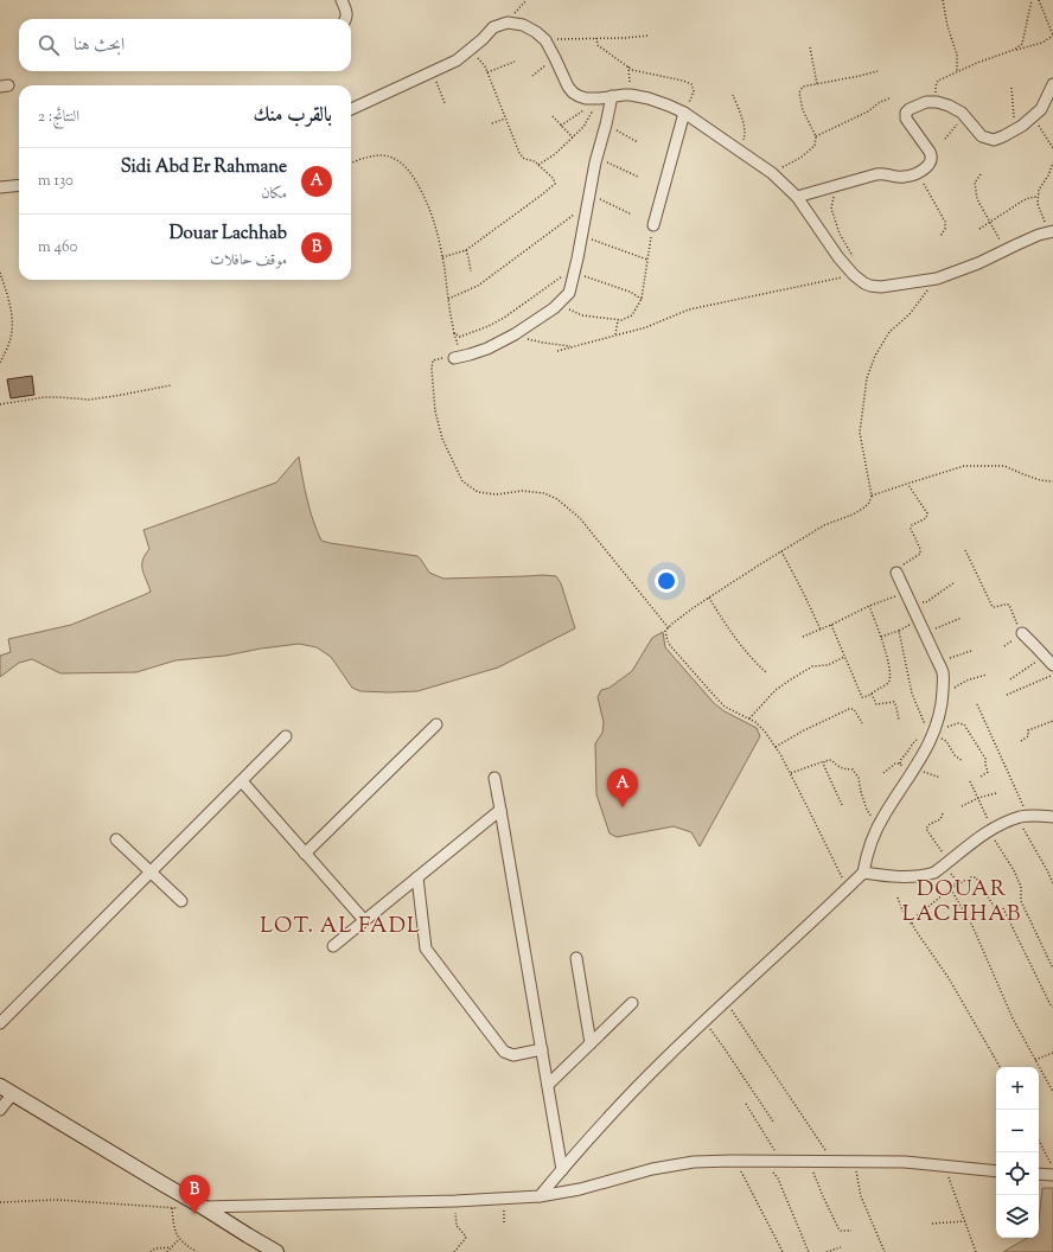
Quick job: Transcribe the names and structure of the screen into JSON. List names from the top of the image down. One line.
{"districts":["DOUAR LACHHAB","LOT. AL FADL"],"page":{"search":"ابحث هنا","heading":["بالقرب منك","النتائج: 2"],"list":[{"mark":"A","name":"Sidi Abd Er Rahmane","note":"مكان","value":"130 m"},{"mark":"B","name":"Douar Lachhab","note":"موقف حافلات","value":"460 m"}],"pins":["A","B"],"map_buttons":["+","−"]}}
